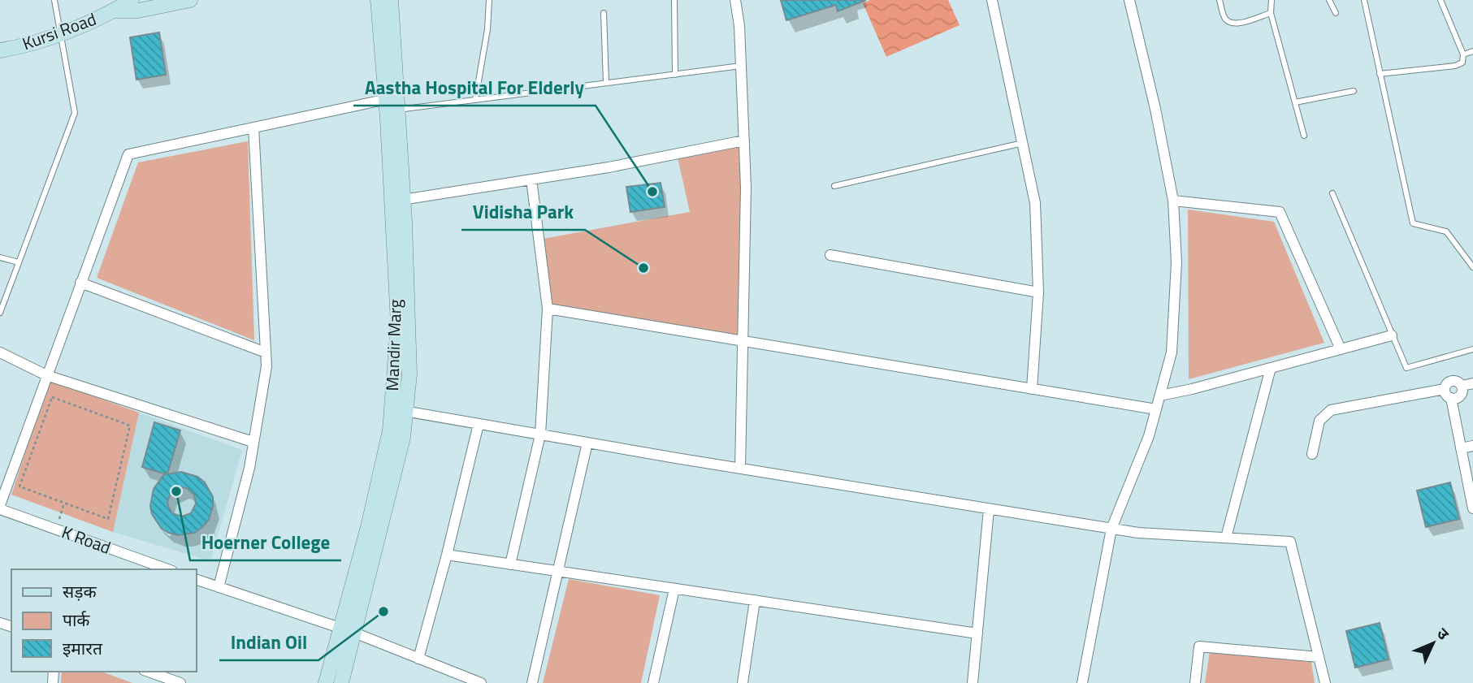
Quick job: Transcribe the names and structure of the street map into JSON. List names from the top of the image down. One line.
{"streets":{"main road":["Kursi Road"],"street":["K Road"]},"places":["Aastha Hospital For Elderly","Vidisha Park","Hoerner College","Indian Oil"],"legend":["सड़क","पार्क","इमारत"],"north":"top right"}
